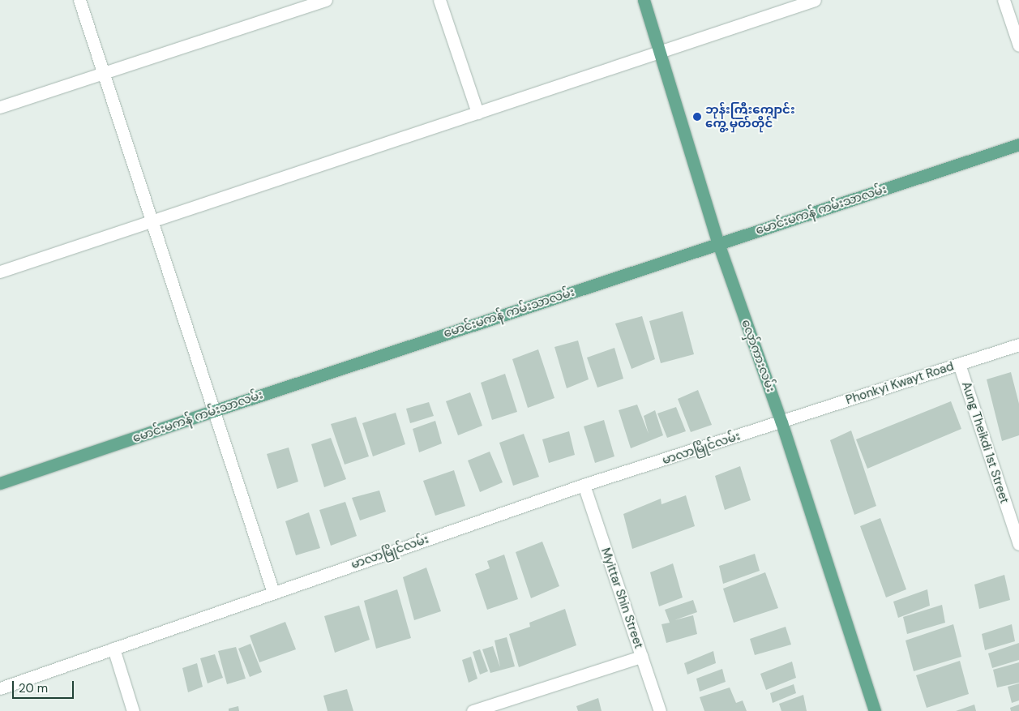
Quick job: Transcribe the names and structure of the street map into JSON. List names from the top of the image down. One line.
{"streets":{"main road":["မောင်းမကန် ကမ်းသာလမ်း","လှော်ကားလမ်း"],"street":["Phonkyi Kwayt Road","Aung Theikdi 1st Street","မာလာမြိုင်လမ်း","Myittar Shin Street"]},"crossings":[["မောင်းမကန် ကမ်းသာလမ်း","လှော်ကားလမ်း"],["လှော်ကားလမ်း","Phonkyi Kwayt Road"],["လှော်ကားလမ်း","မာလာမြိုင်လမ်း"],["Phonkyi Kwayt Road","Aung Theikdi 1st Street"],["Phonkyi Kwayt Road","မာလာမြိုင်လမ်း"],["မာလာမြိုင်လမ်း","Myittar Shin Street"]],"places":["ဘုန်းကြီးကျောင်း ကွေ့ မှတ်တိုင်"],"scale_bar":"20 m"}
